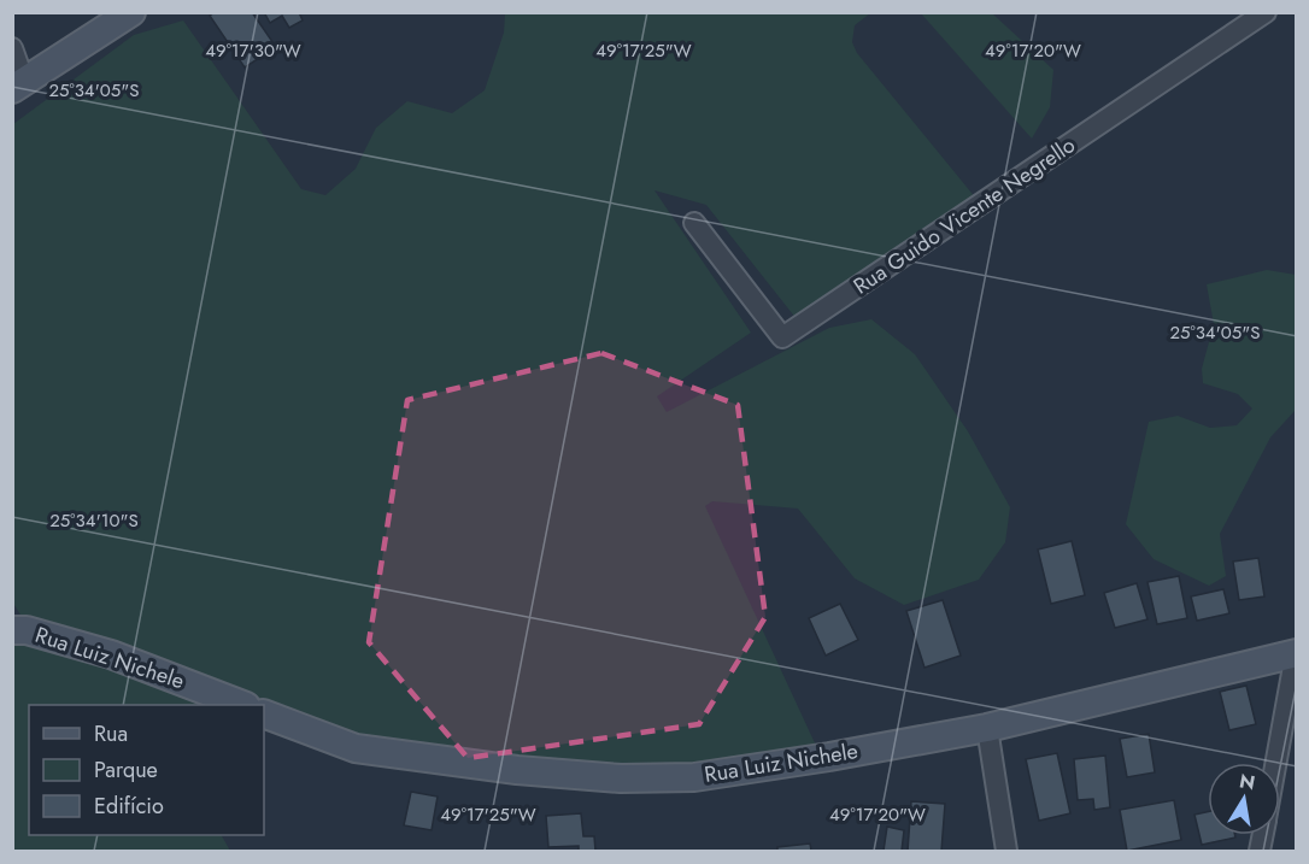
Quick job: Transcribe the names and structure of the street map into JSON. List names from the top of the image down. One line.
{"streets":{"street":["Rua Guido Vicente Negrello","Rua Luiz Nichele"]},"legend":["Rua","Parque","Edifício"],"north":"top","coordinates":["49°17'30\"W","49°17'25\"W","49°17'20\"W","25°34'05\"S","25°34'10\"S"]}
